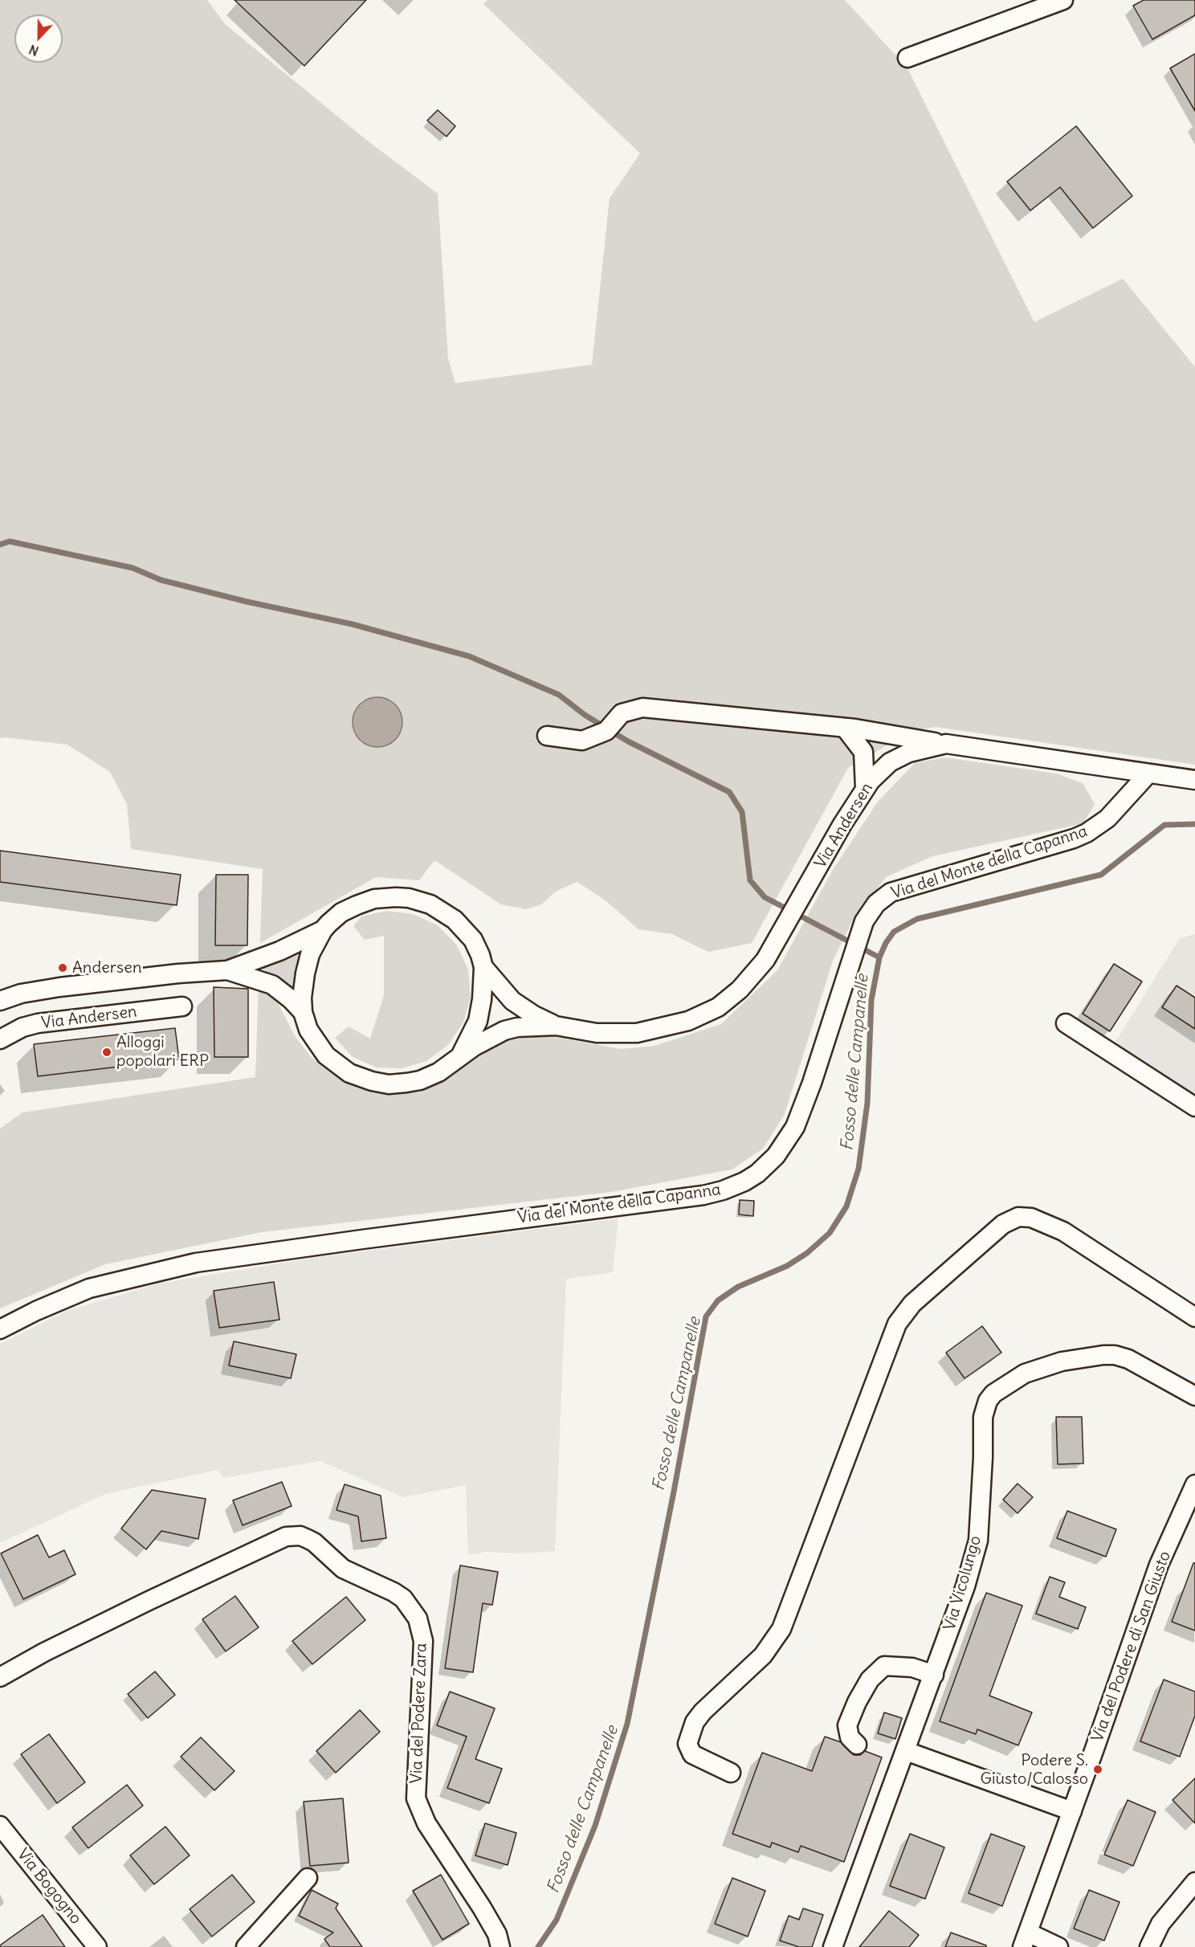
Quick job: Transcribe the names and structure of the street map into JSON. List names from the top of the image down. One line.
{"streets":{"street":["Via Andersen","Via del Monte della Capanna","Via Vicolungo","Via del Podere di San Giusto","Via del Podere Zara","Via Bogogno"]},"crossings":[["Via Andersen","Via del Monte della Capanna"]],"water":["Fosso delle Campanelle"],"places":["Andersen","Alloggi popolari ERP","Podere S. Giusto/Calosso"],"north":"bottom"}
